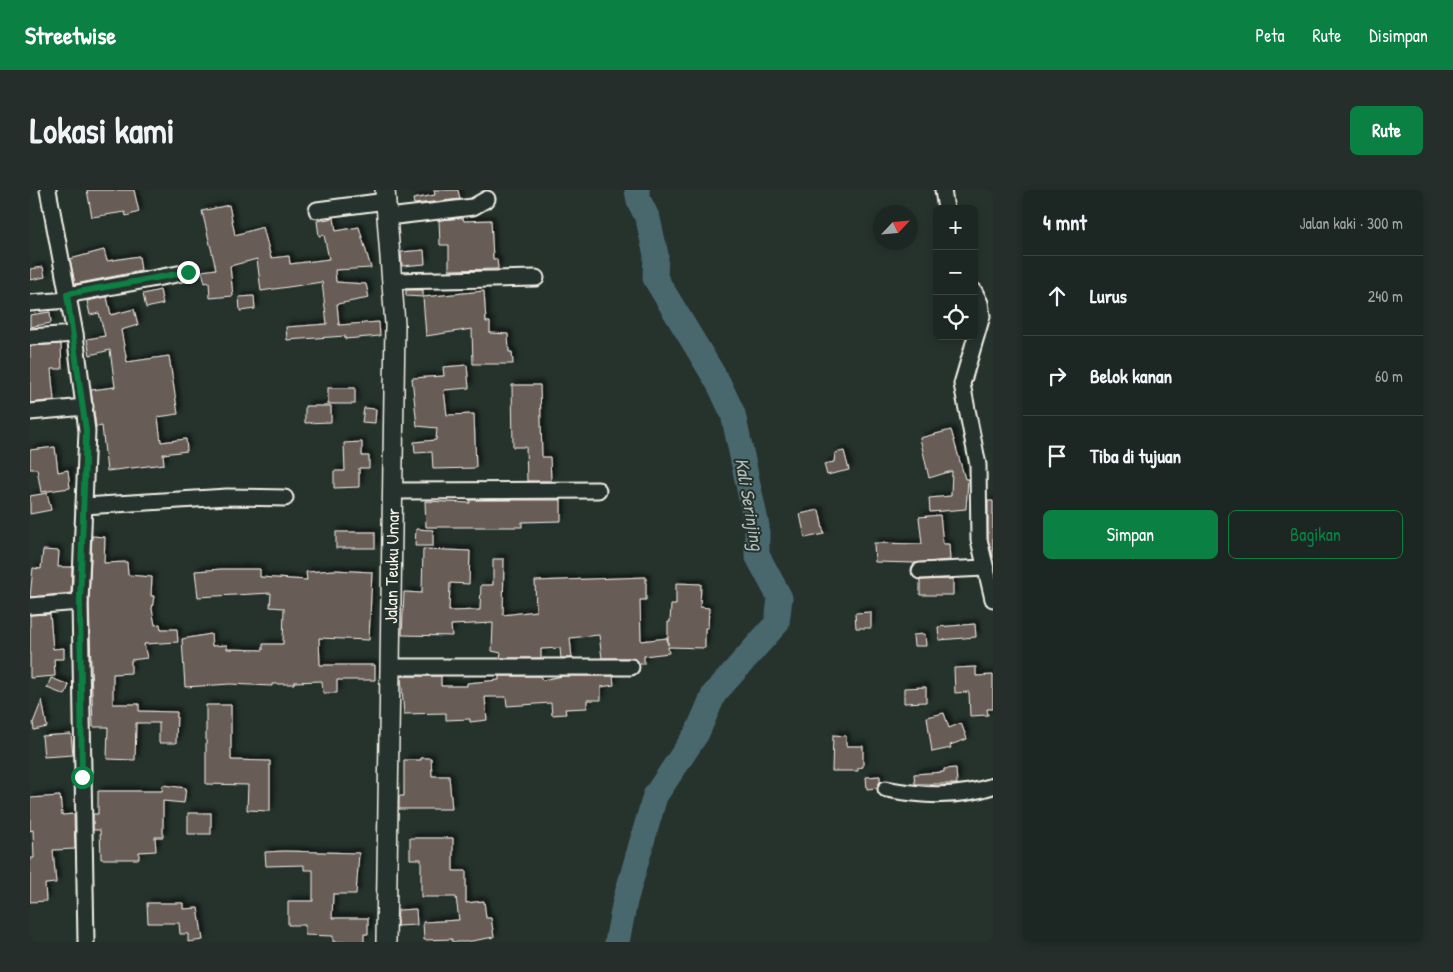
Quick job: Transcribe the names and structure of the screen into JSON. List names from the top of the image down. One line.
{"streets":{"main road":["Jalan Teuku Umar"]},"water":["Kali Serinjing"],"north":"top right","page":{"header":"Streetwise","nav":["Peta","Rute","Disimpan"],"buttons":["Rute",["Simpan","Bagikan"]],"title":"Lokasi kami","heading":["4 mnt","Jalan kaki · 300 m"],"map_buttons":["+","−"],"list":[["Lurus","240 m"],["Belok kanan","60 m"],"Tiba di tujuan"]}}
